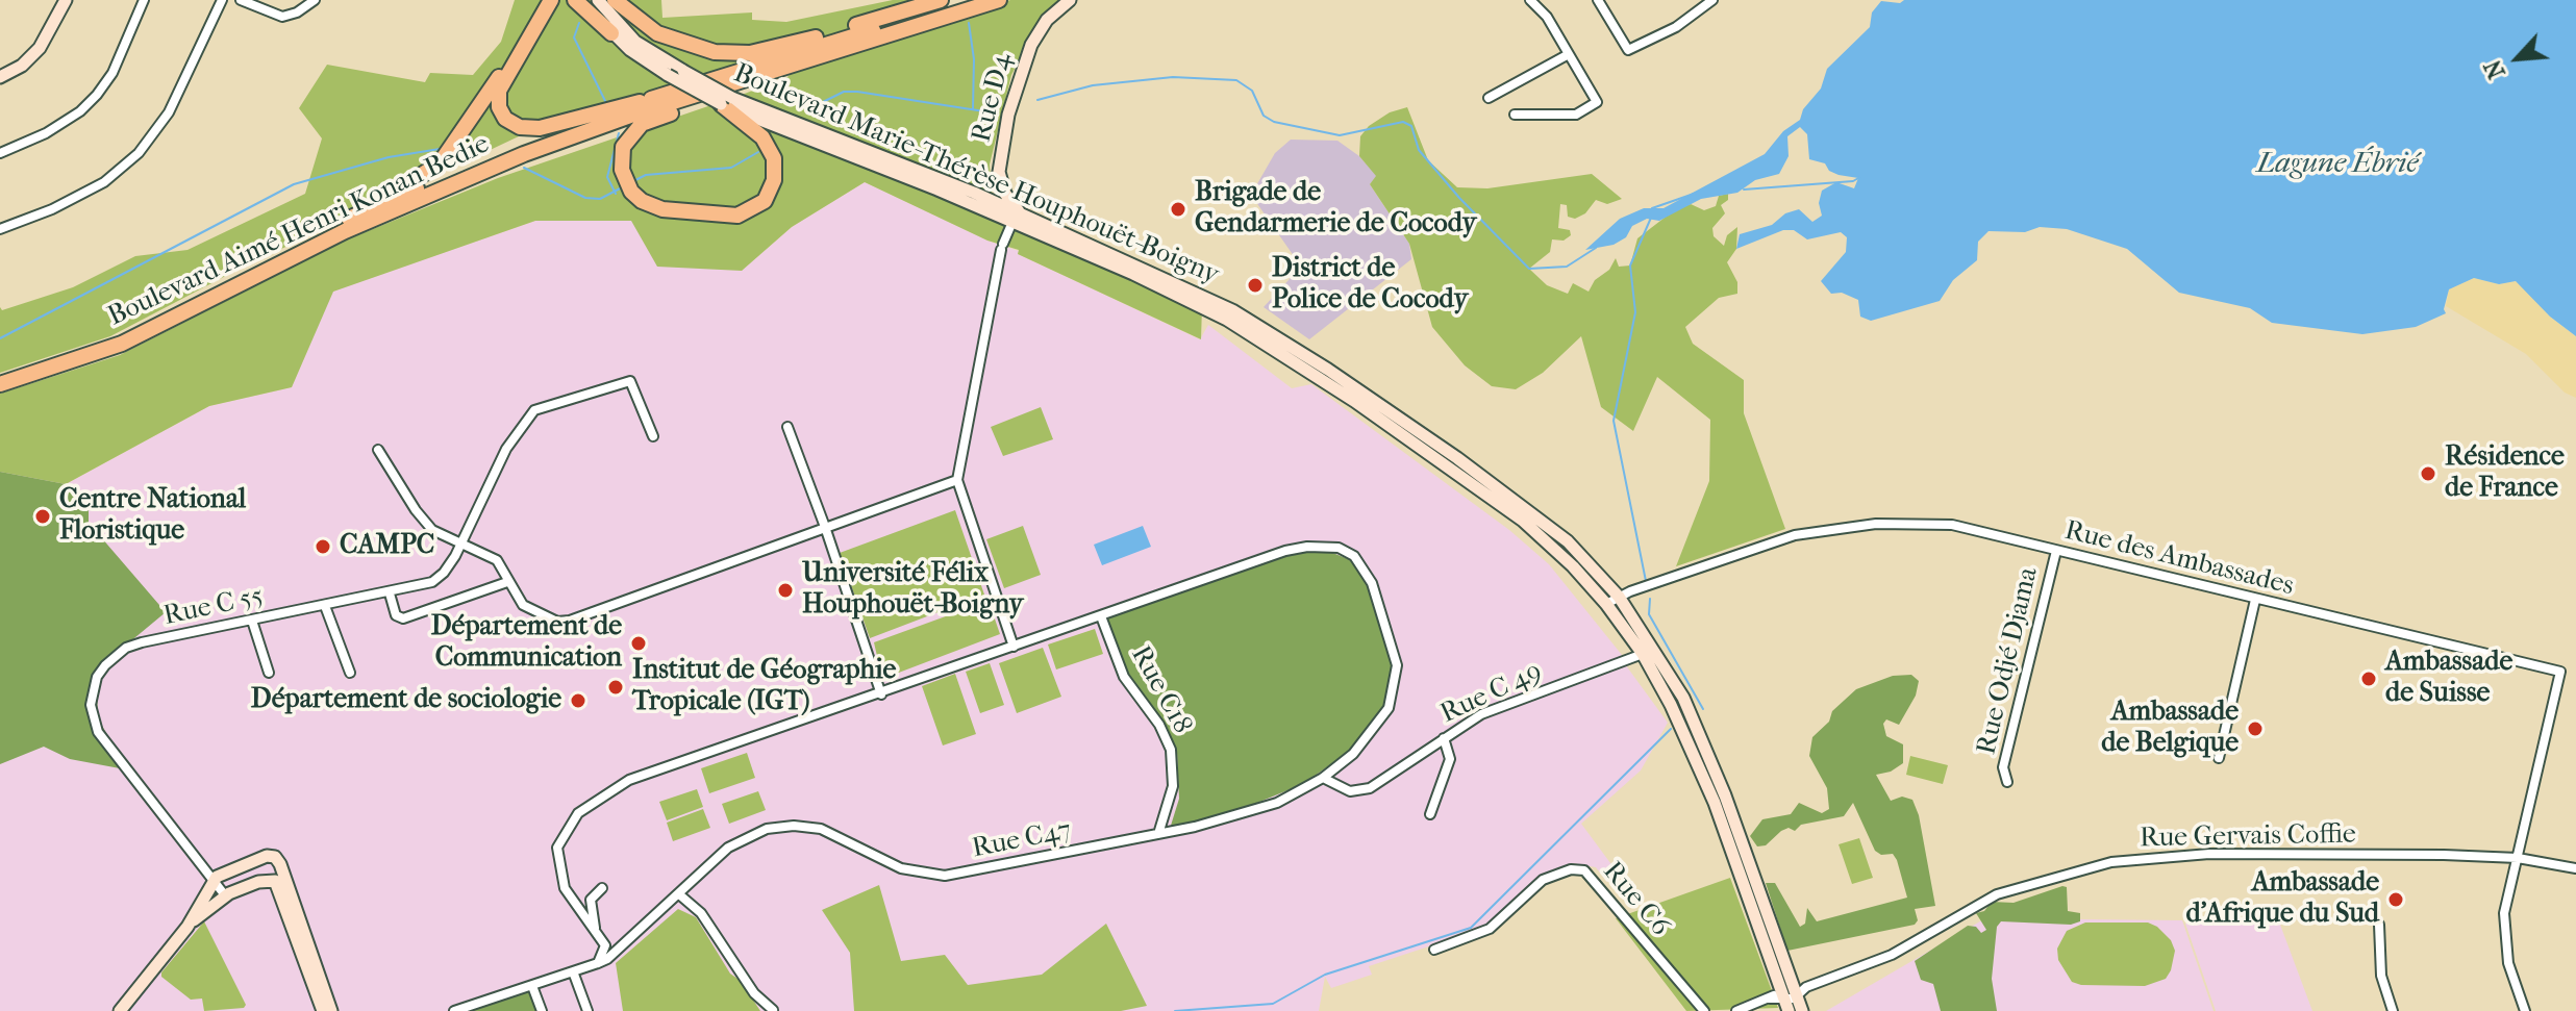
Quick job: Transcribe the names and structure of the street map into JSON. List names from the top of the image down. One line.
{"streets":{"highway":["Boulevard Aimé Henri Konan Bedie"],"main road":["Rue D4","Boulevard Marie-Thérèse Houphouët-Boigny"],"street":["Rue des Ambassades","Rue C 55","Rue Odjé Djama","Rue C18","Rue C 49","Rue Gervais Coffie","Rue C47","Rue C6"]},"crossings":[["Rue D4","Boulevard Marie-Thérèse Houphouët-Boigny"],["Boulevard Marie-Thérèse Houphouët-Boigny","Rue des Ambassades"],["Boulevard Marie-Thérèse Houphouët-Boigny","Rue C 49"],["Boulevard Marie-Thérèse Houphouët-Boigny","Rue Gervais Coffie"],["Rue des Ambassades","Rue Odjé Djama"],["Rue des Ambassades","Rue Gervais Coffie"],["Rue C18","Rue C47"],["Rue C 49","Rue C47"]],"water":["Lagune Ébrié"],"places":["Brigade de Gendarmerie de Cocody","District de Police de Cocody","Résidence de France","Centre National Floristique","CAMPC","Université Félix Houphouët-Boigny","Département de Communication","Ambassade de Suisse","Institut de Géographie Tropicale (IGT)","Département de sociologie","Ambassade de Belgique","Ambassade d'Afrique du Sud"],"north":"bottom left"}
